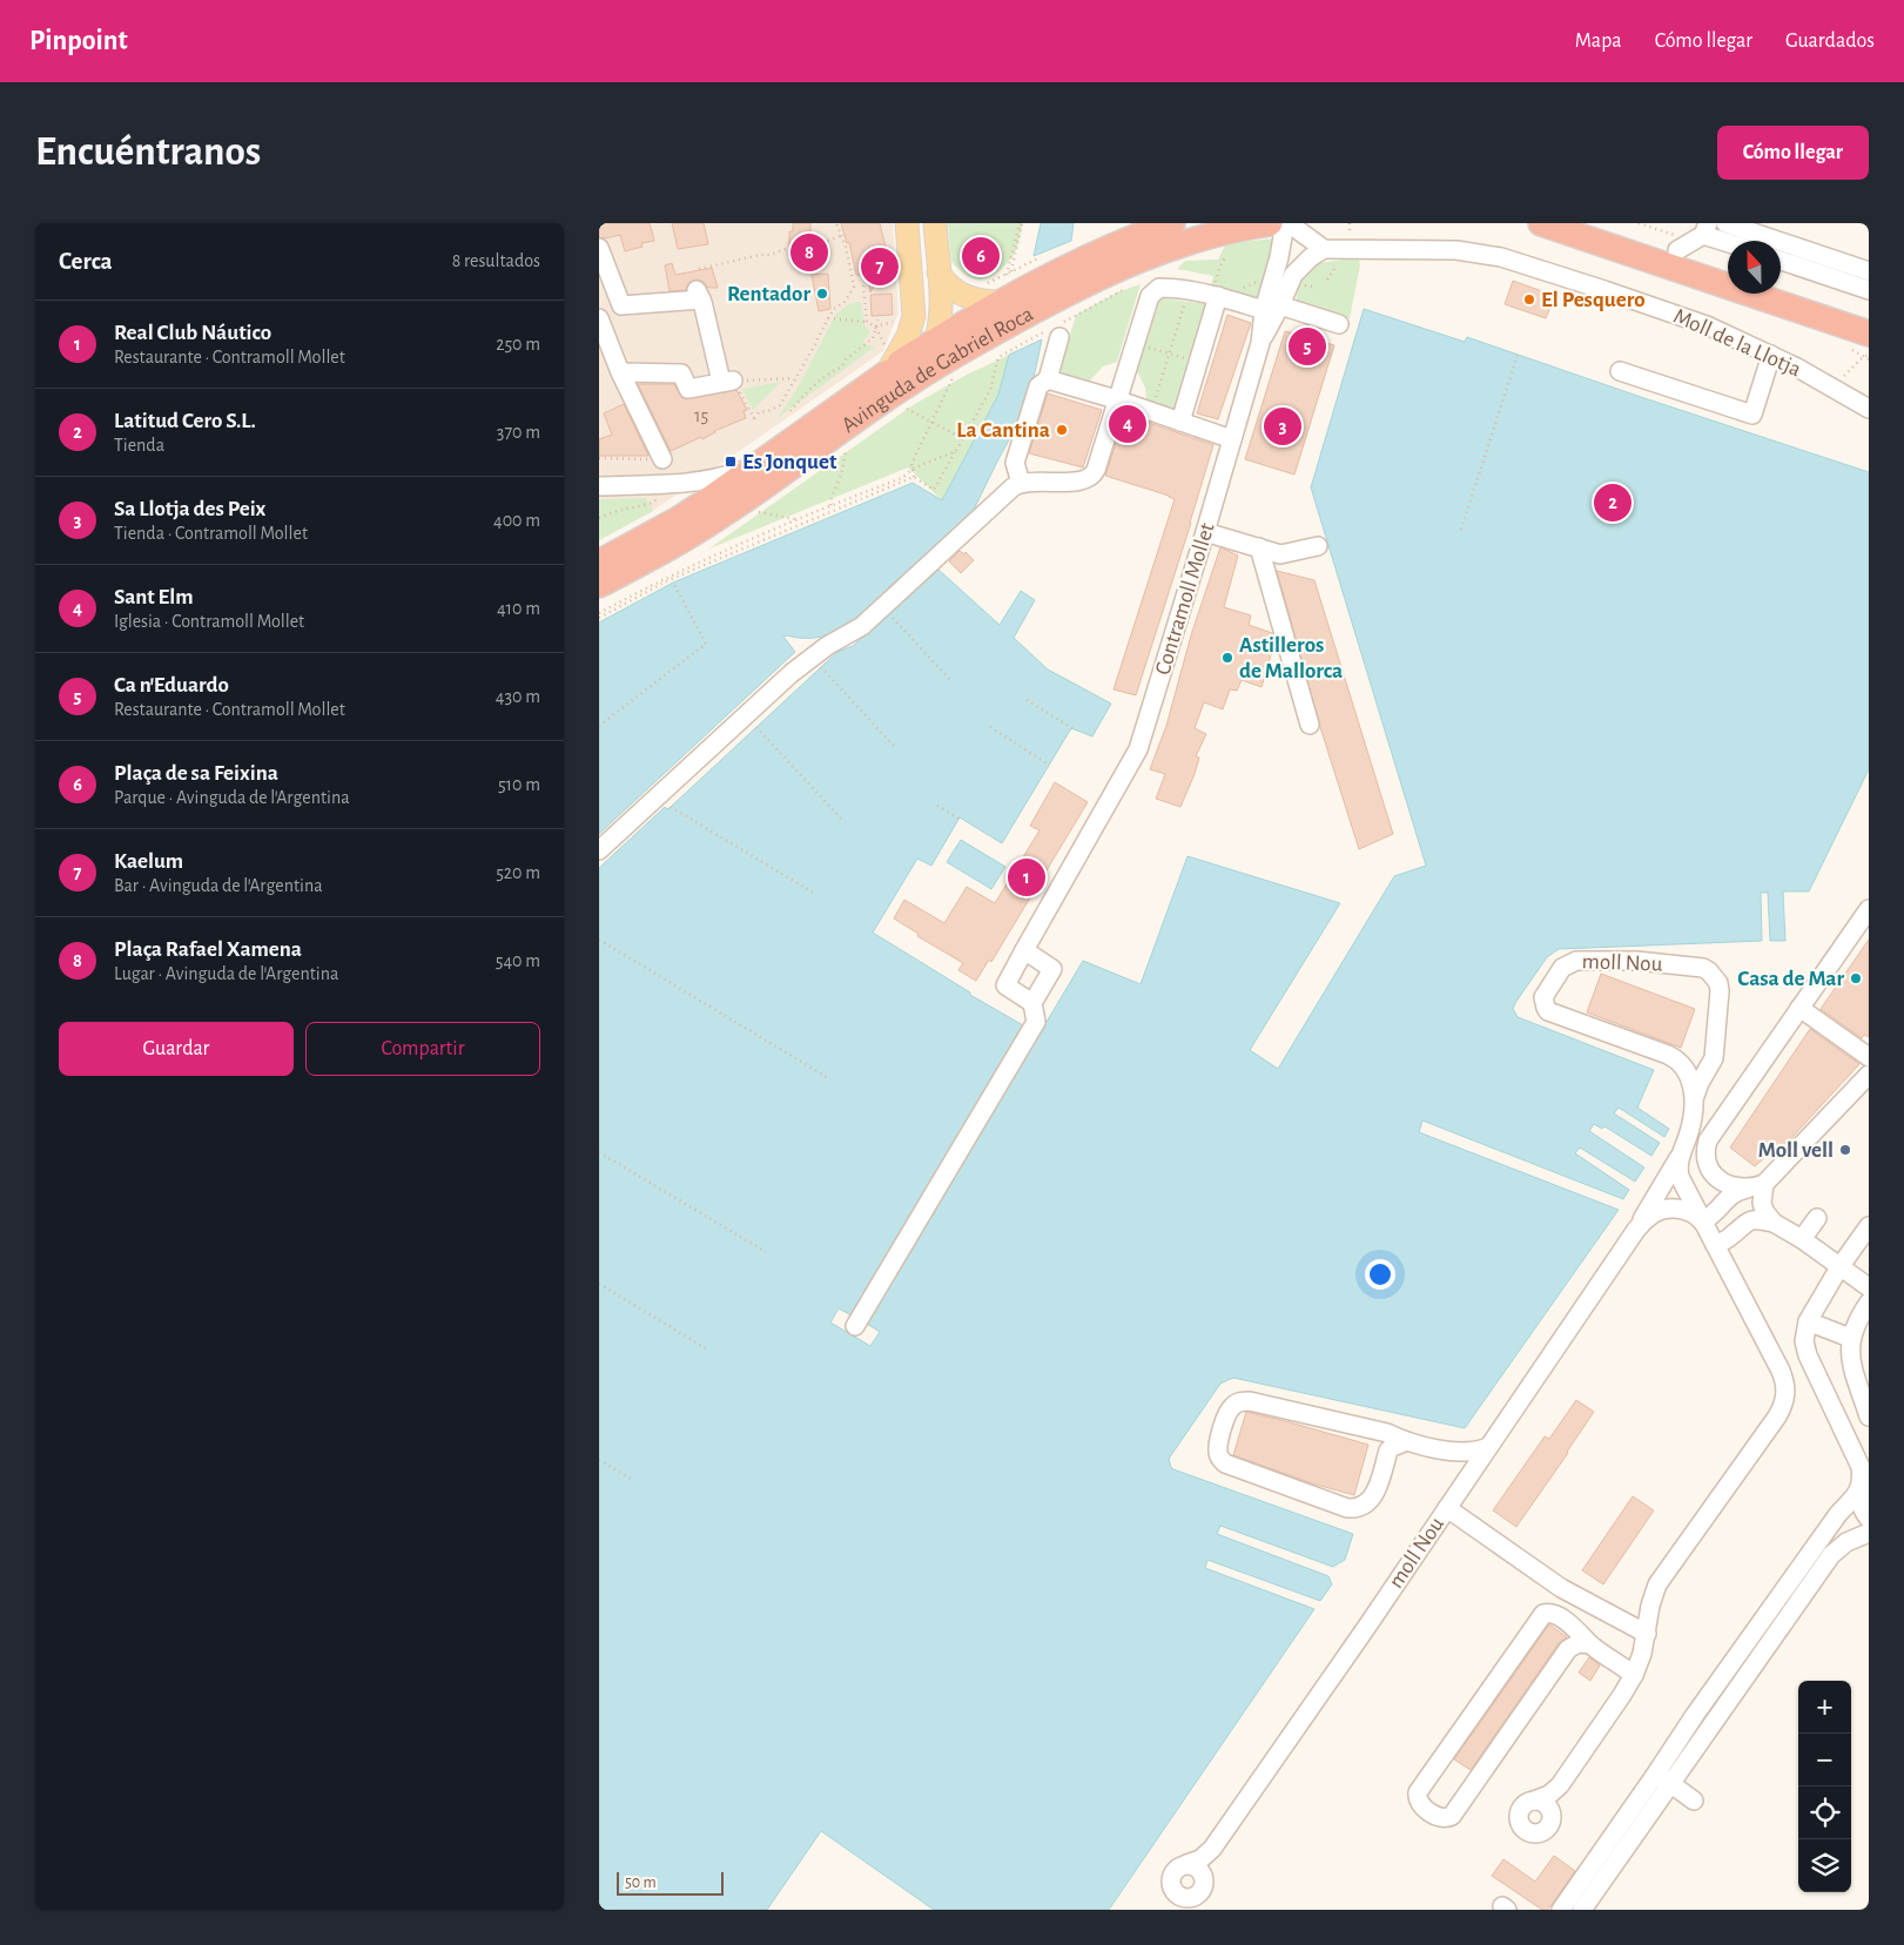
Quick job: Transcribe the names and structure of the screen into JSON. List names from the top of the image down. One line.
{"streets":{"highway":["Avinguda de Gabriel Roca"],"street":["Moll de la Llotja","Contramoll Mollet","moll Nou"]},"places":{"other":["Rentador","El Pesquero","La Cantina","Astilleros de Mallorca","Casa de Mar","Moll vell"],"transit":["Es Jonquet"]},"house_numbers":["15"],"scale_bar":"50 m","north":"top","page":{"header":"Pinpoint","nav":["Mapa","Cómo llegar","Guardados"],"buttons":["Cómo llegar",["Guardar","Compartir"]],"title":"Encuéntranos","heading":["Cerca","8 resultados"],"pins":["8","6","7","5","4","3","2","1"],"list":[{"mark":"1","name":"Real Club Náutico","note":"Restaurante · Contramoll Mollet","value":"250 m"},{"mark":"2","name":"Latitud Cero S.L.","note":"Tienda","value":"370 m"},{"mark":"3","name":"Sa Llotja des Peix","note":"Tienda · Contramoll Mollet","value":"400 m"},{"mark":"4","name":"Sant Elm","note":"Iglesia · Contramoll Mollet","value":"410 m"},{"mark":"5","name":"Ca n'Eduardo","note":"Restaurante · Contramoll Mollet","value":"430 m"},{"mark":"6","name":"Plaça de sa Feixina","note":"Parque · Avinguda de l'Argentina","value":"510 m"},{"mark":"7","name":"Kaelum","note":"Bar · Avinguda de l'Argentina","value":"520 m"},{"mark":"8","name":"Plaça Rafael Xamena","note":"Lugar · Avinguda de l'Argentina","value":"540 m"}],"map_buttons":["+","−"],"scale":"50 m"}}
